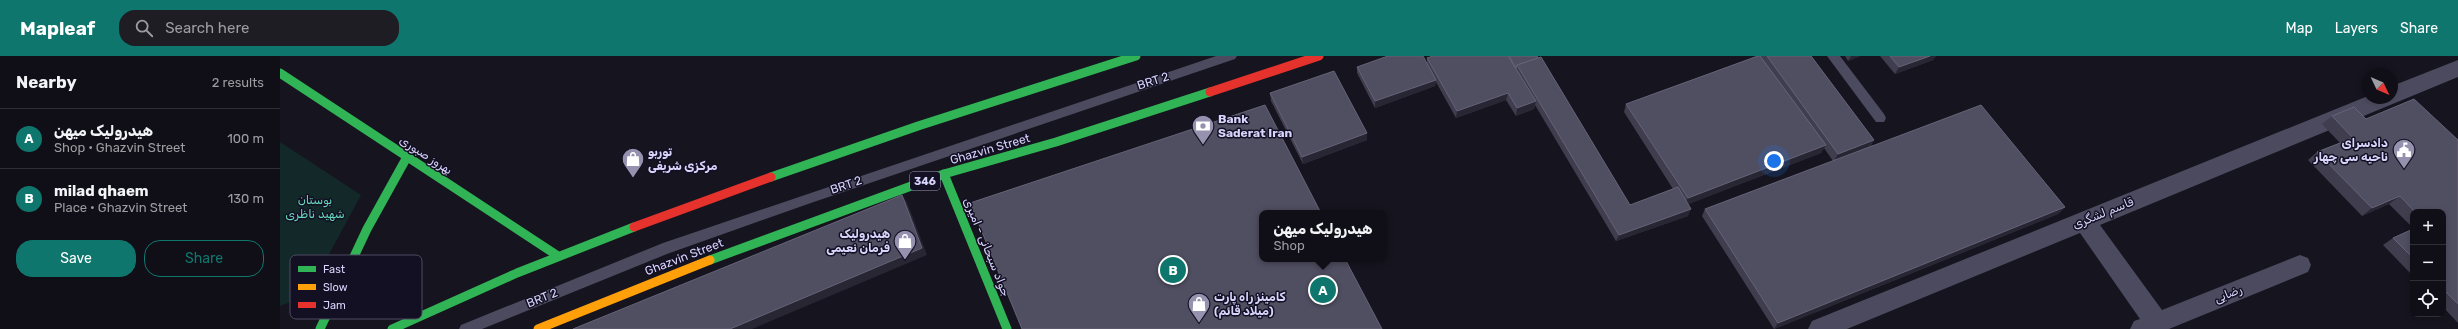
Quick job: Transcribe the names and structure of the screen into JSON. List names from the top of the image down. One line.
{"streets":{"main road":["Ghazvin Street","بهروز صبوری","346","جواد سبحانی - امیری"],"street":["قاسم لشگری","رضایی"],"lane":["BRT 2"]},"crossings":[["Ghazvin Street","جواد سبحانی - امیری"],["قاسم لشگری","رضایی"]],"parks":["بوستان شهید ناظری"],"places":{"bank":["Bank Saderat Iran"],"public building":["دادسرای ناحیه سی چهار"],"shop":["توربو مرکزی شریفی","هیدرولیک فرمان نعیمی","کامینز راه پارت (میلاد قائم)"]},"legend":["Fast","Slow","Jam"],"north":"bottom right","page":{"header":"Mapleaf","search":"Search here","nav":["Map","Layers","Share"],"heading":["Nearby","2 results"],"list":[{"mark":"A","name":"هیدرولیک میهن","note":"Shop · Ghazvin Street","value":"100 m"},{"mark":"B","name":"milad qhaem","note":"Place · Ghazvin Street","value":"130 m"}],"map_buttons":["+","−"],"popup":["هیدرولیک میهن","Shop"],"buttons":["Save","Share"],"pins":["B","A"]}}
